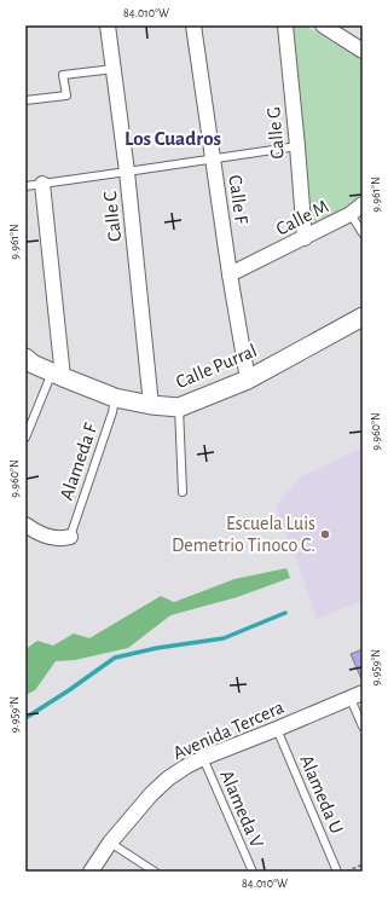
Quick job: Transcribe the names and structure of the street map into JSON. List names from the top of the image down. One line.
{"streets":{"street":["Calle G","Calle F","Calle C","Calle M","Calle Purral","Avenida Tercera"],"lane":["Alameda F","Alameda U","Alameda V"]},"crossings":[["Calle G","Calle M"],["Calle F","Calle M"],["Calle F","Calle Purral"],["Calle C","Calle Purral"],["Calle Purral","Alameda F"],["Avenida Tercera","Alameda U"],["Avenida Tercera","Alameda V"]],"districts":["Los Cuadros"],"places":["Escuela Luis Demetrio Tinoco C."],"coordinates":["84.010°W","9.961°N","9.960°N","9.959°N"]}
